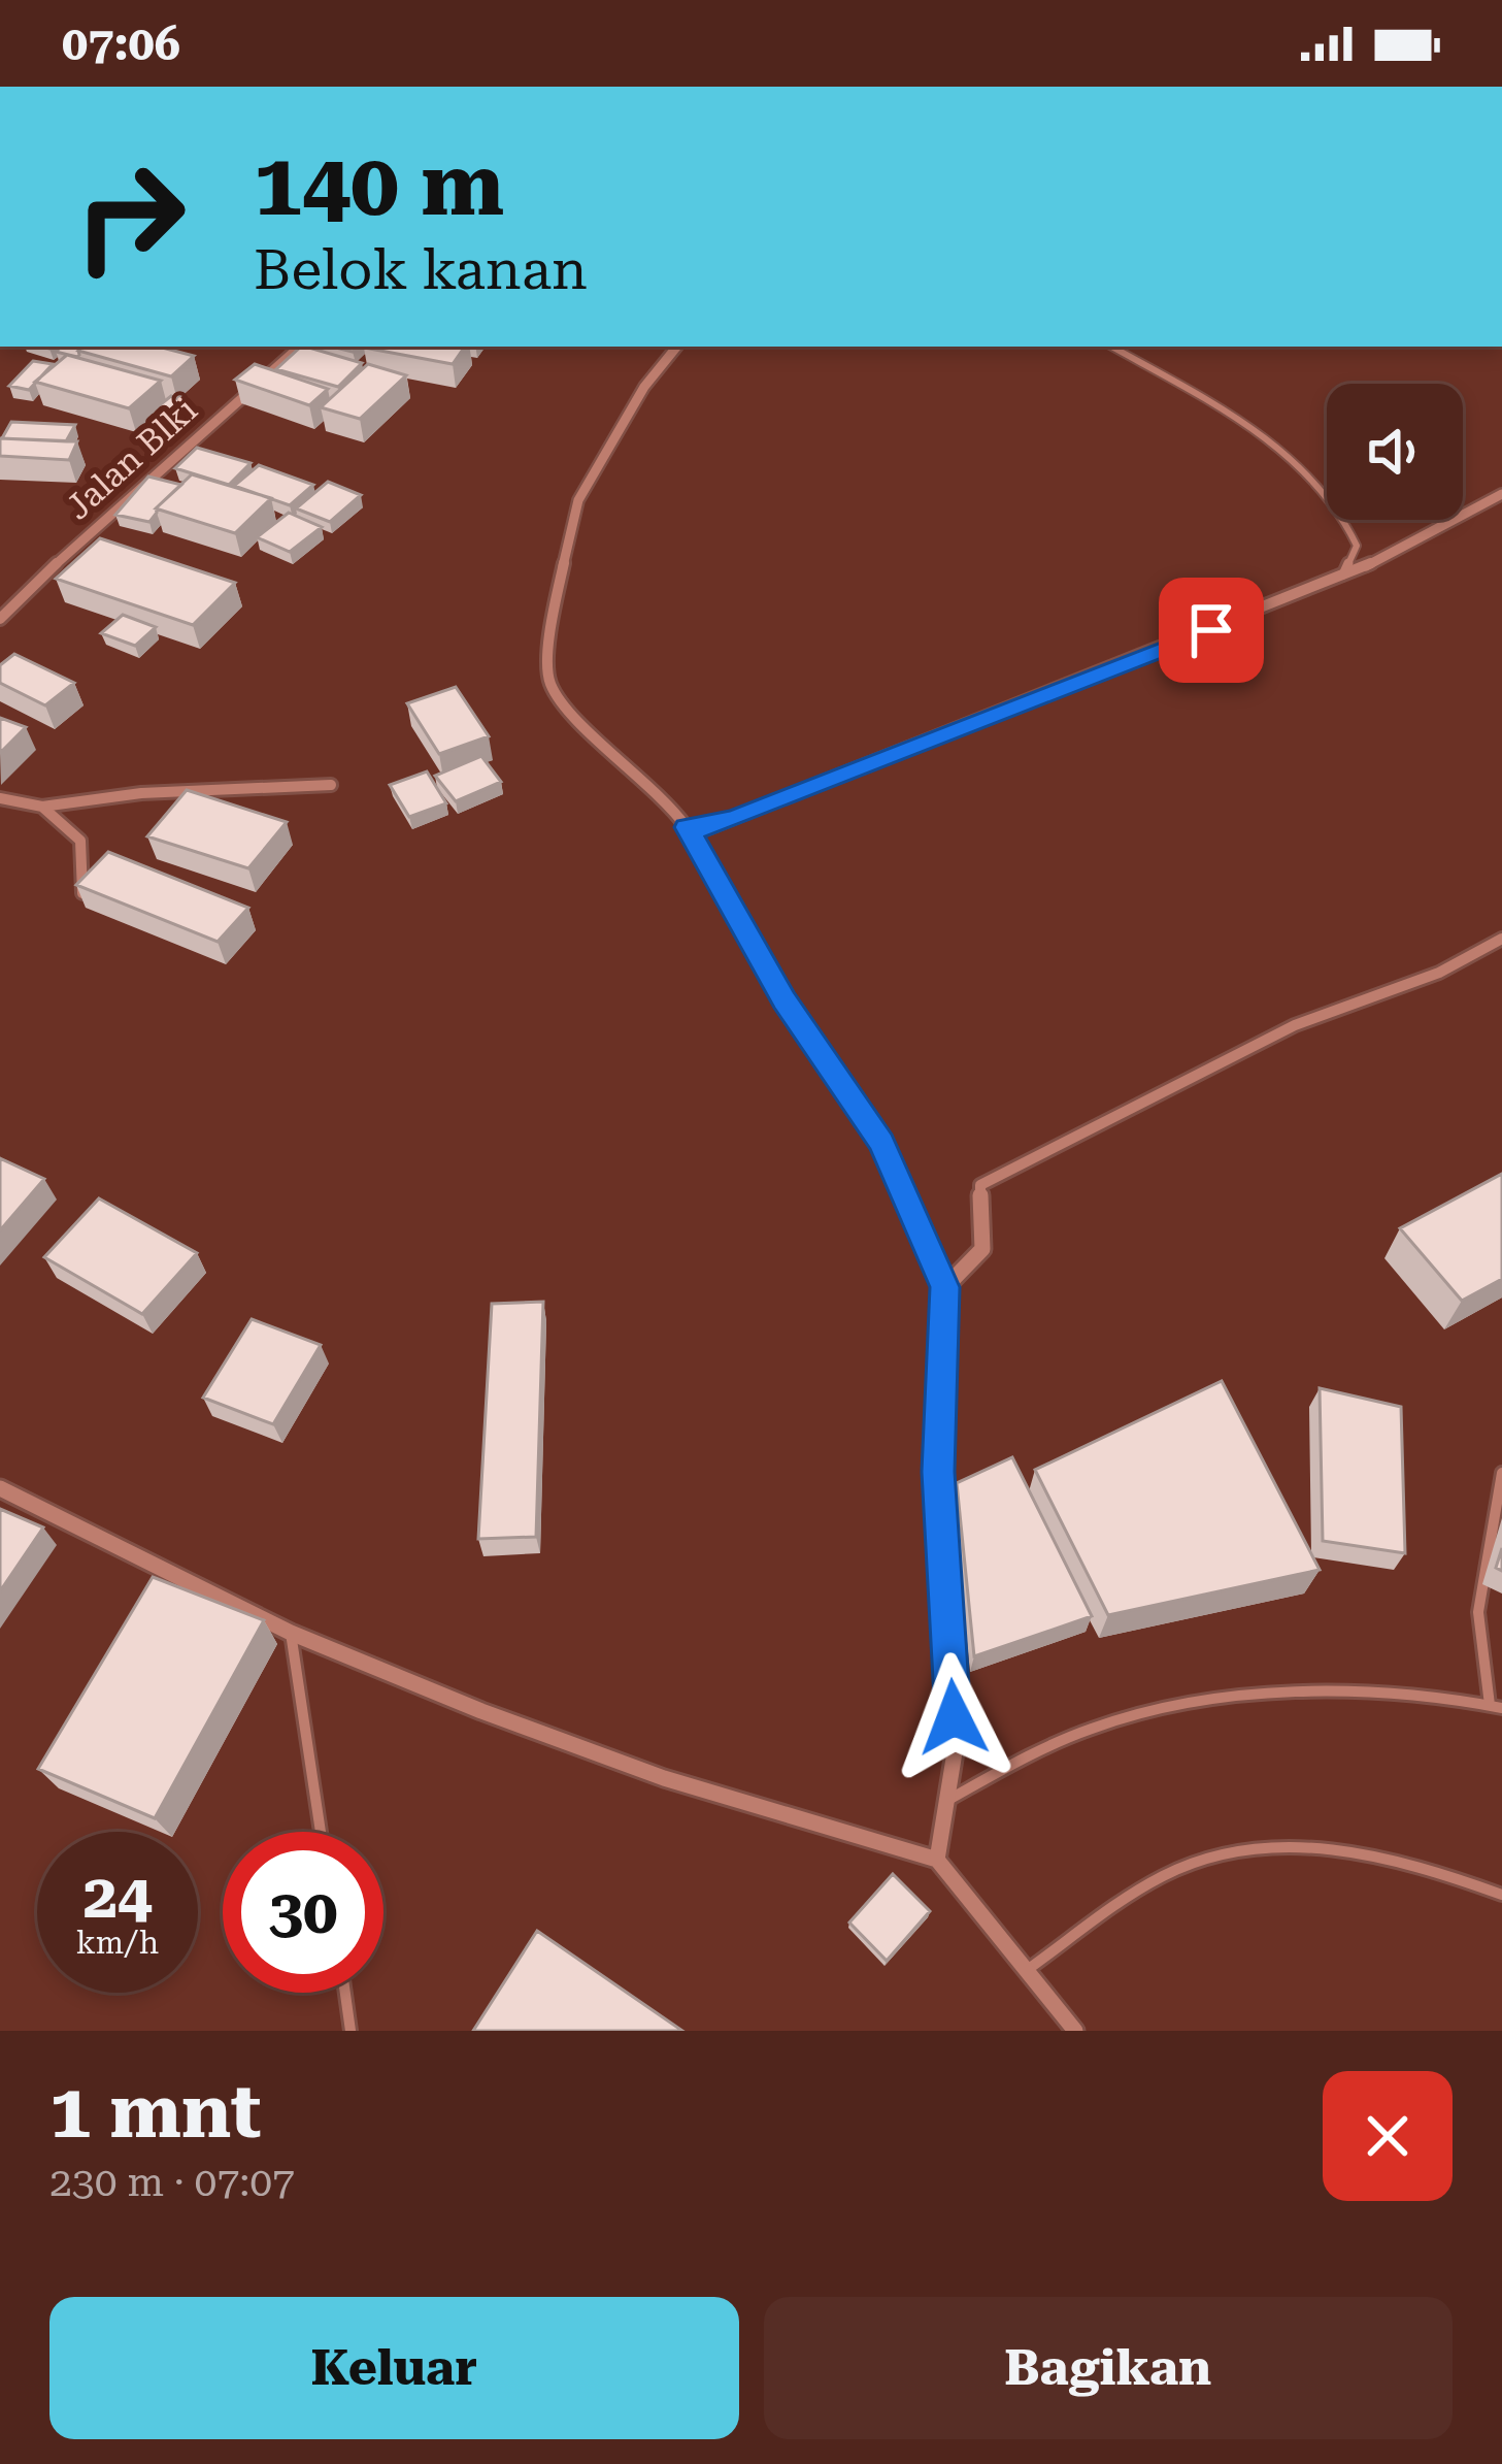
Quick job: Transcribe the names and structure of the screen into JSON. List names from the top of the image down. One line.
{"streets":{"street":["Jalan Blki"]},"page":{"status":"07:06","turn":["140 m","Belok kanan"],"speed":"24 km/h","limit":"30","heading":["1 mnt","230 m · 07:07"],"buttons":["Keluar","Bagikan"]}}
